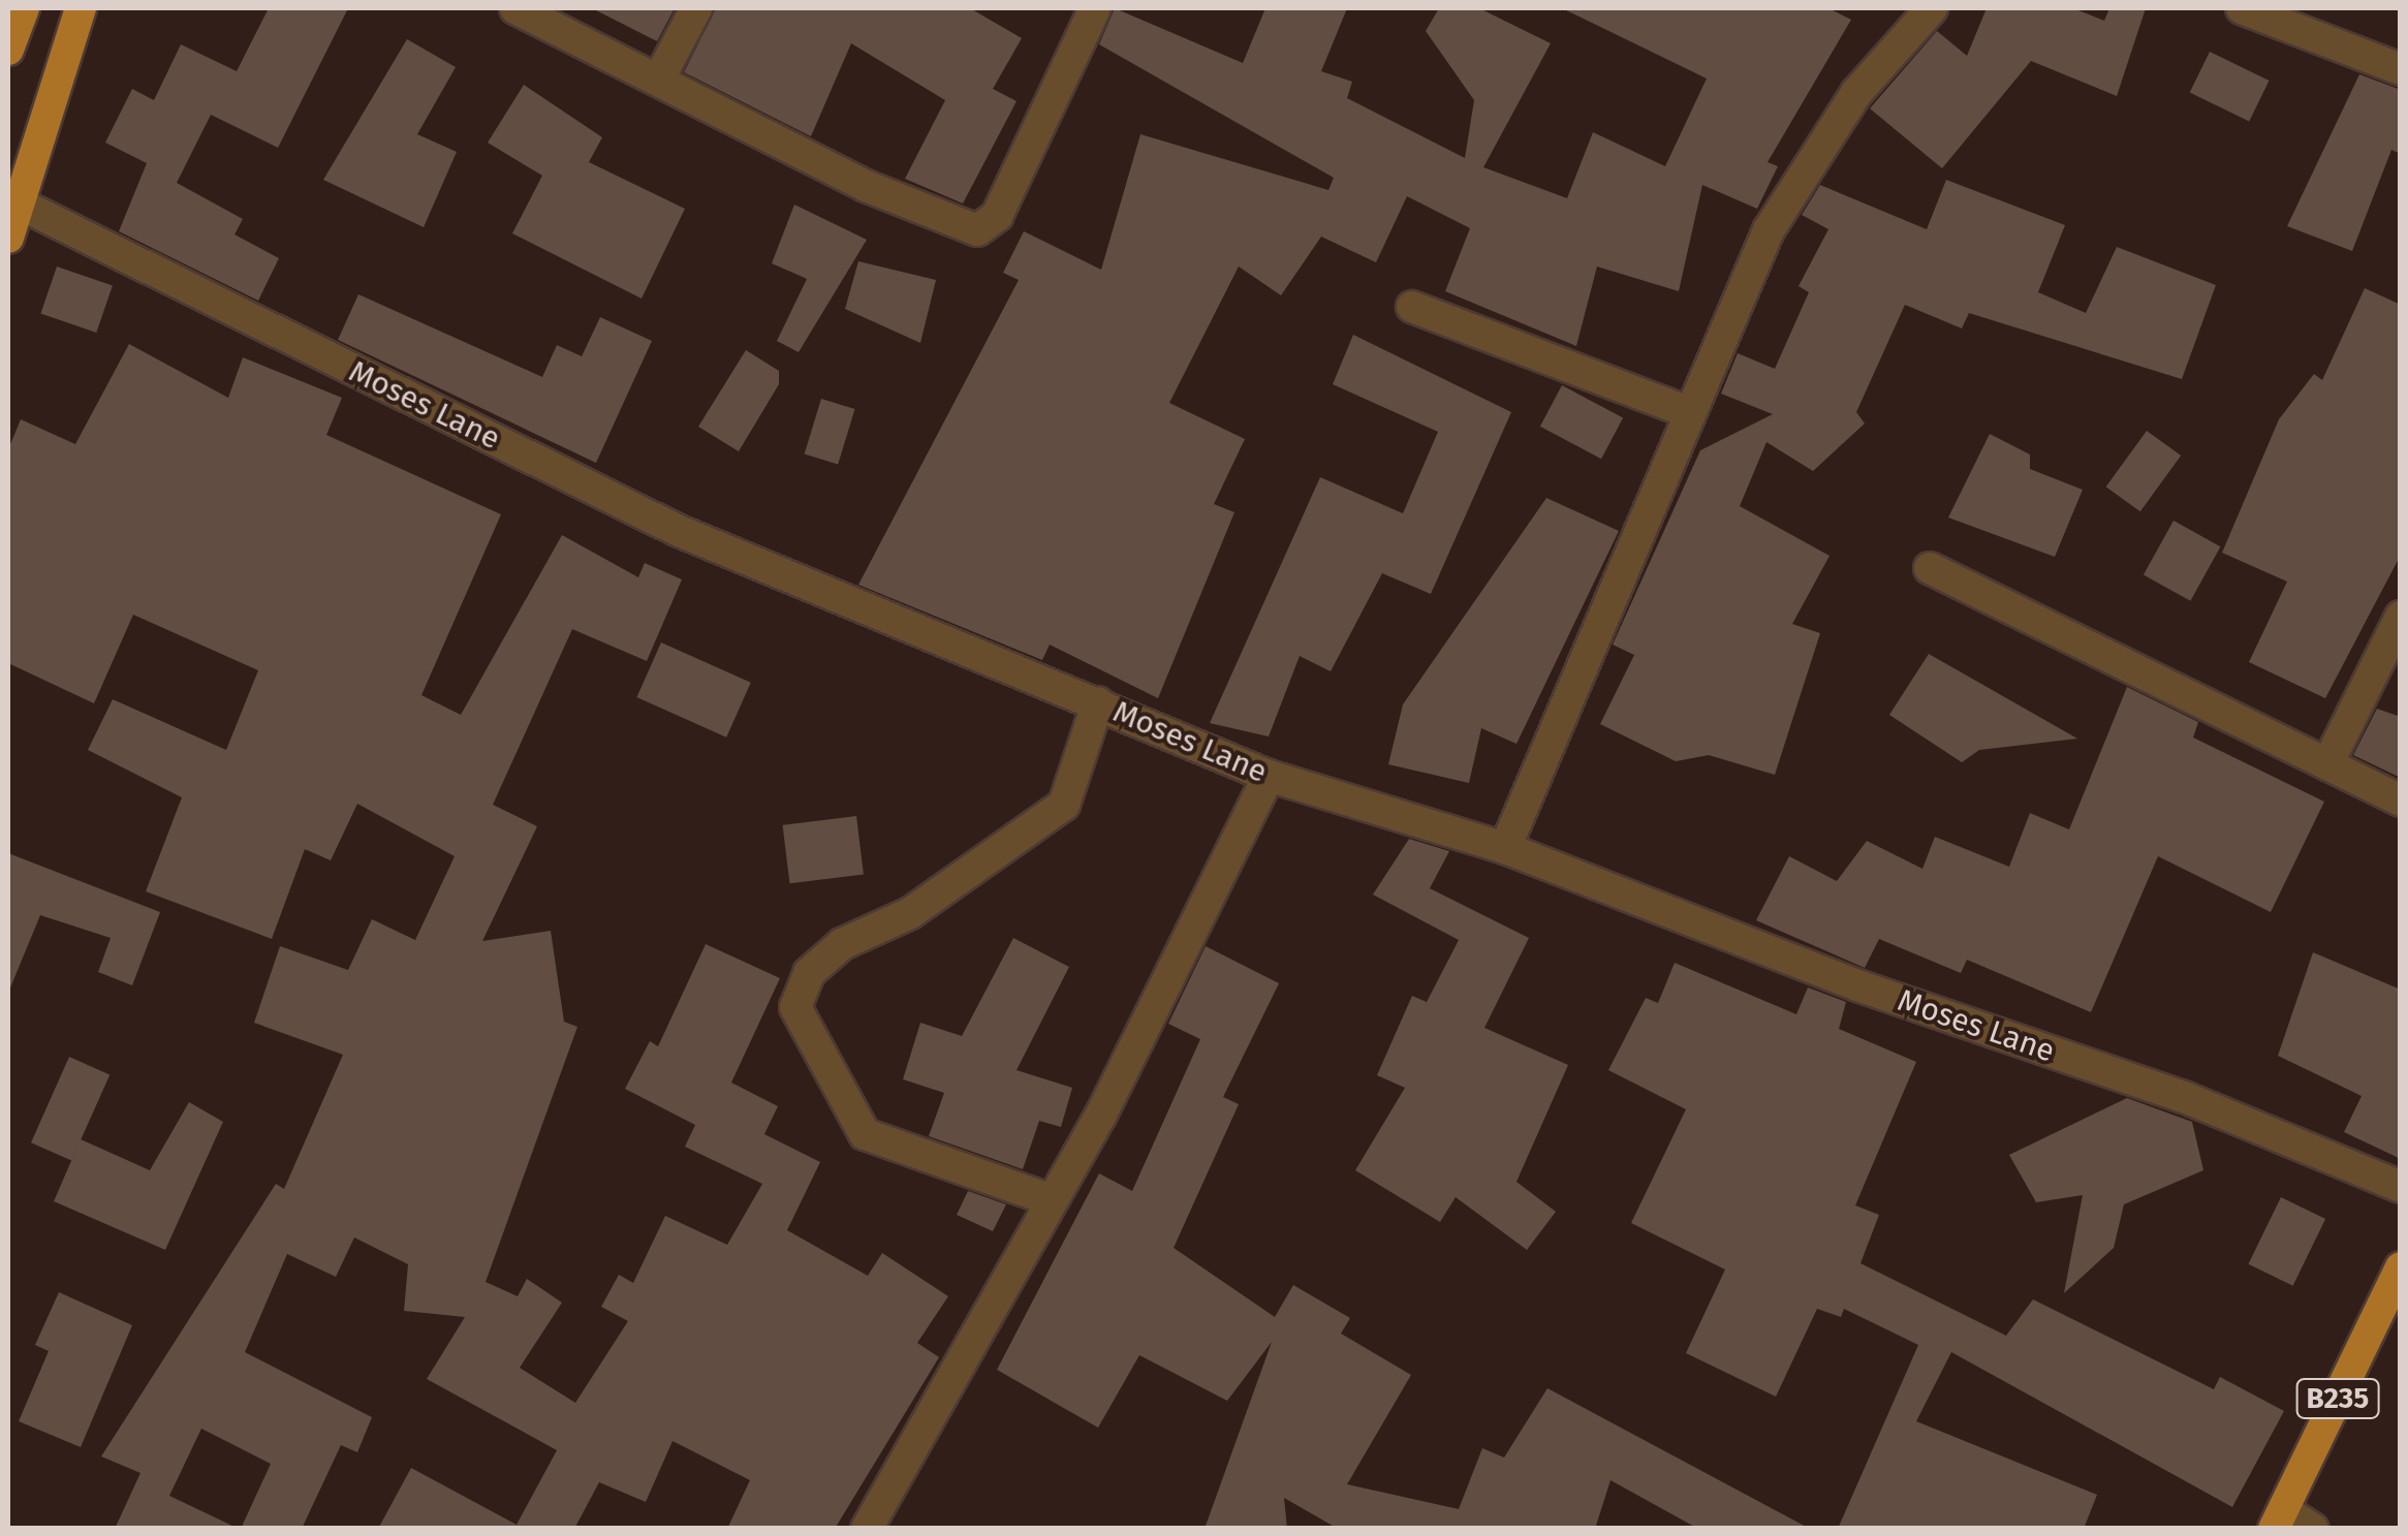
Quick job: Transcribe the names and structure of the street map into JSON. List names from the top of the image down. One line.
{"streets":{"main road":["B235"],"street":["Moses Lane"]}}
